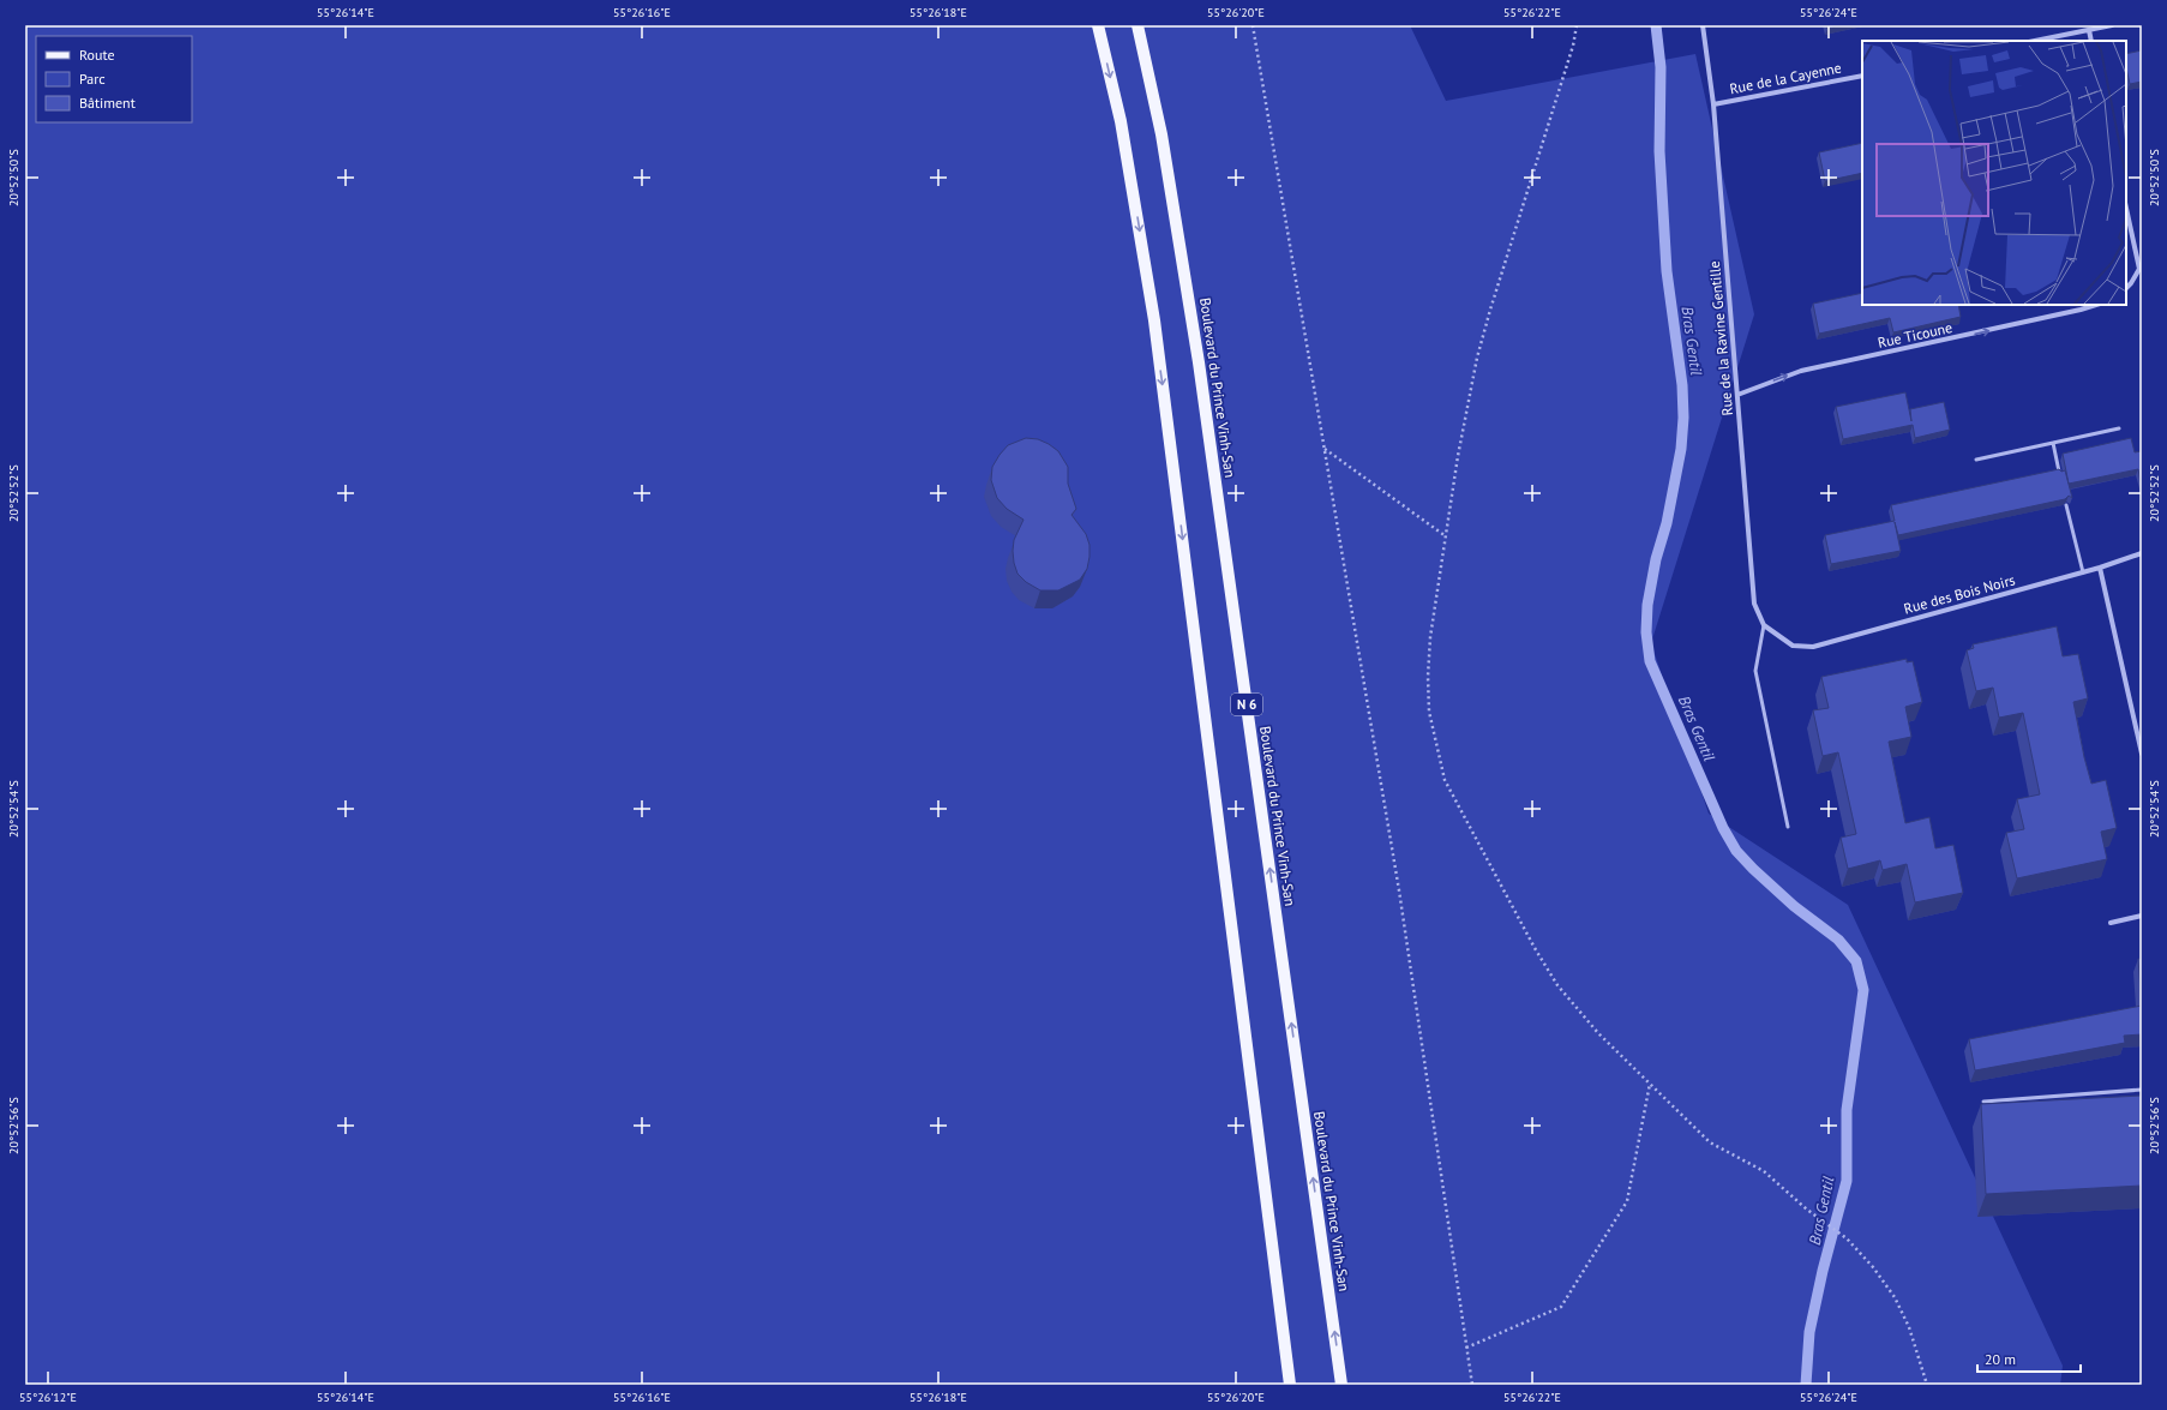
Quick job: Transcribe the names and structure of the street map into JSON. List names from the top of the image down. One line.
{"streets":{"main road":["Boulevard du Prince Vinh-San","N 6"],"street":["Rue de la Cayenne","Rue Ticoune","Rue de la Ravine Gentille","Rue des Bois Noirs"]},"crossings":[["Rue de la Cayenne","Rue de la Ravine Gentille"],["Rue Ticoune","Rue de la Ravine Gentille"],["Rue de la Ravine Gentille","Rue des Bois Noirs"]],"one_way":["Rue Ticoune"],"water":["Bras Gentil"],"legend":["Route","Parc","Bâtiment"],"scale_bar":"20 m","coordinates":["55°26'14\"E","55°26'16\"E","55°26'18\"E","55°26'20\"E","55°26'22\"E","55°26'24\"E","20°52'50\"S","20°52'52\"S","20°52'54\"S","20°52'56\"S","55°26'12\"E"]}
